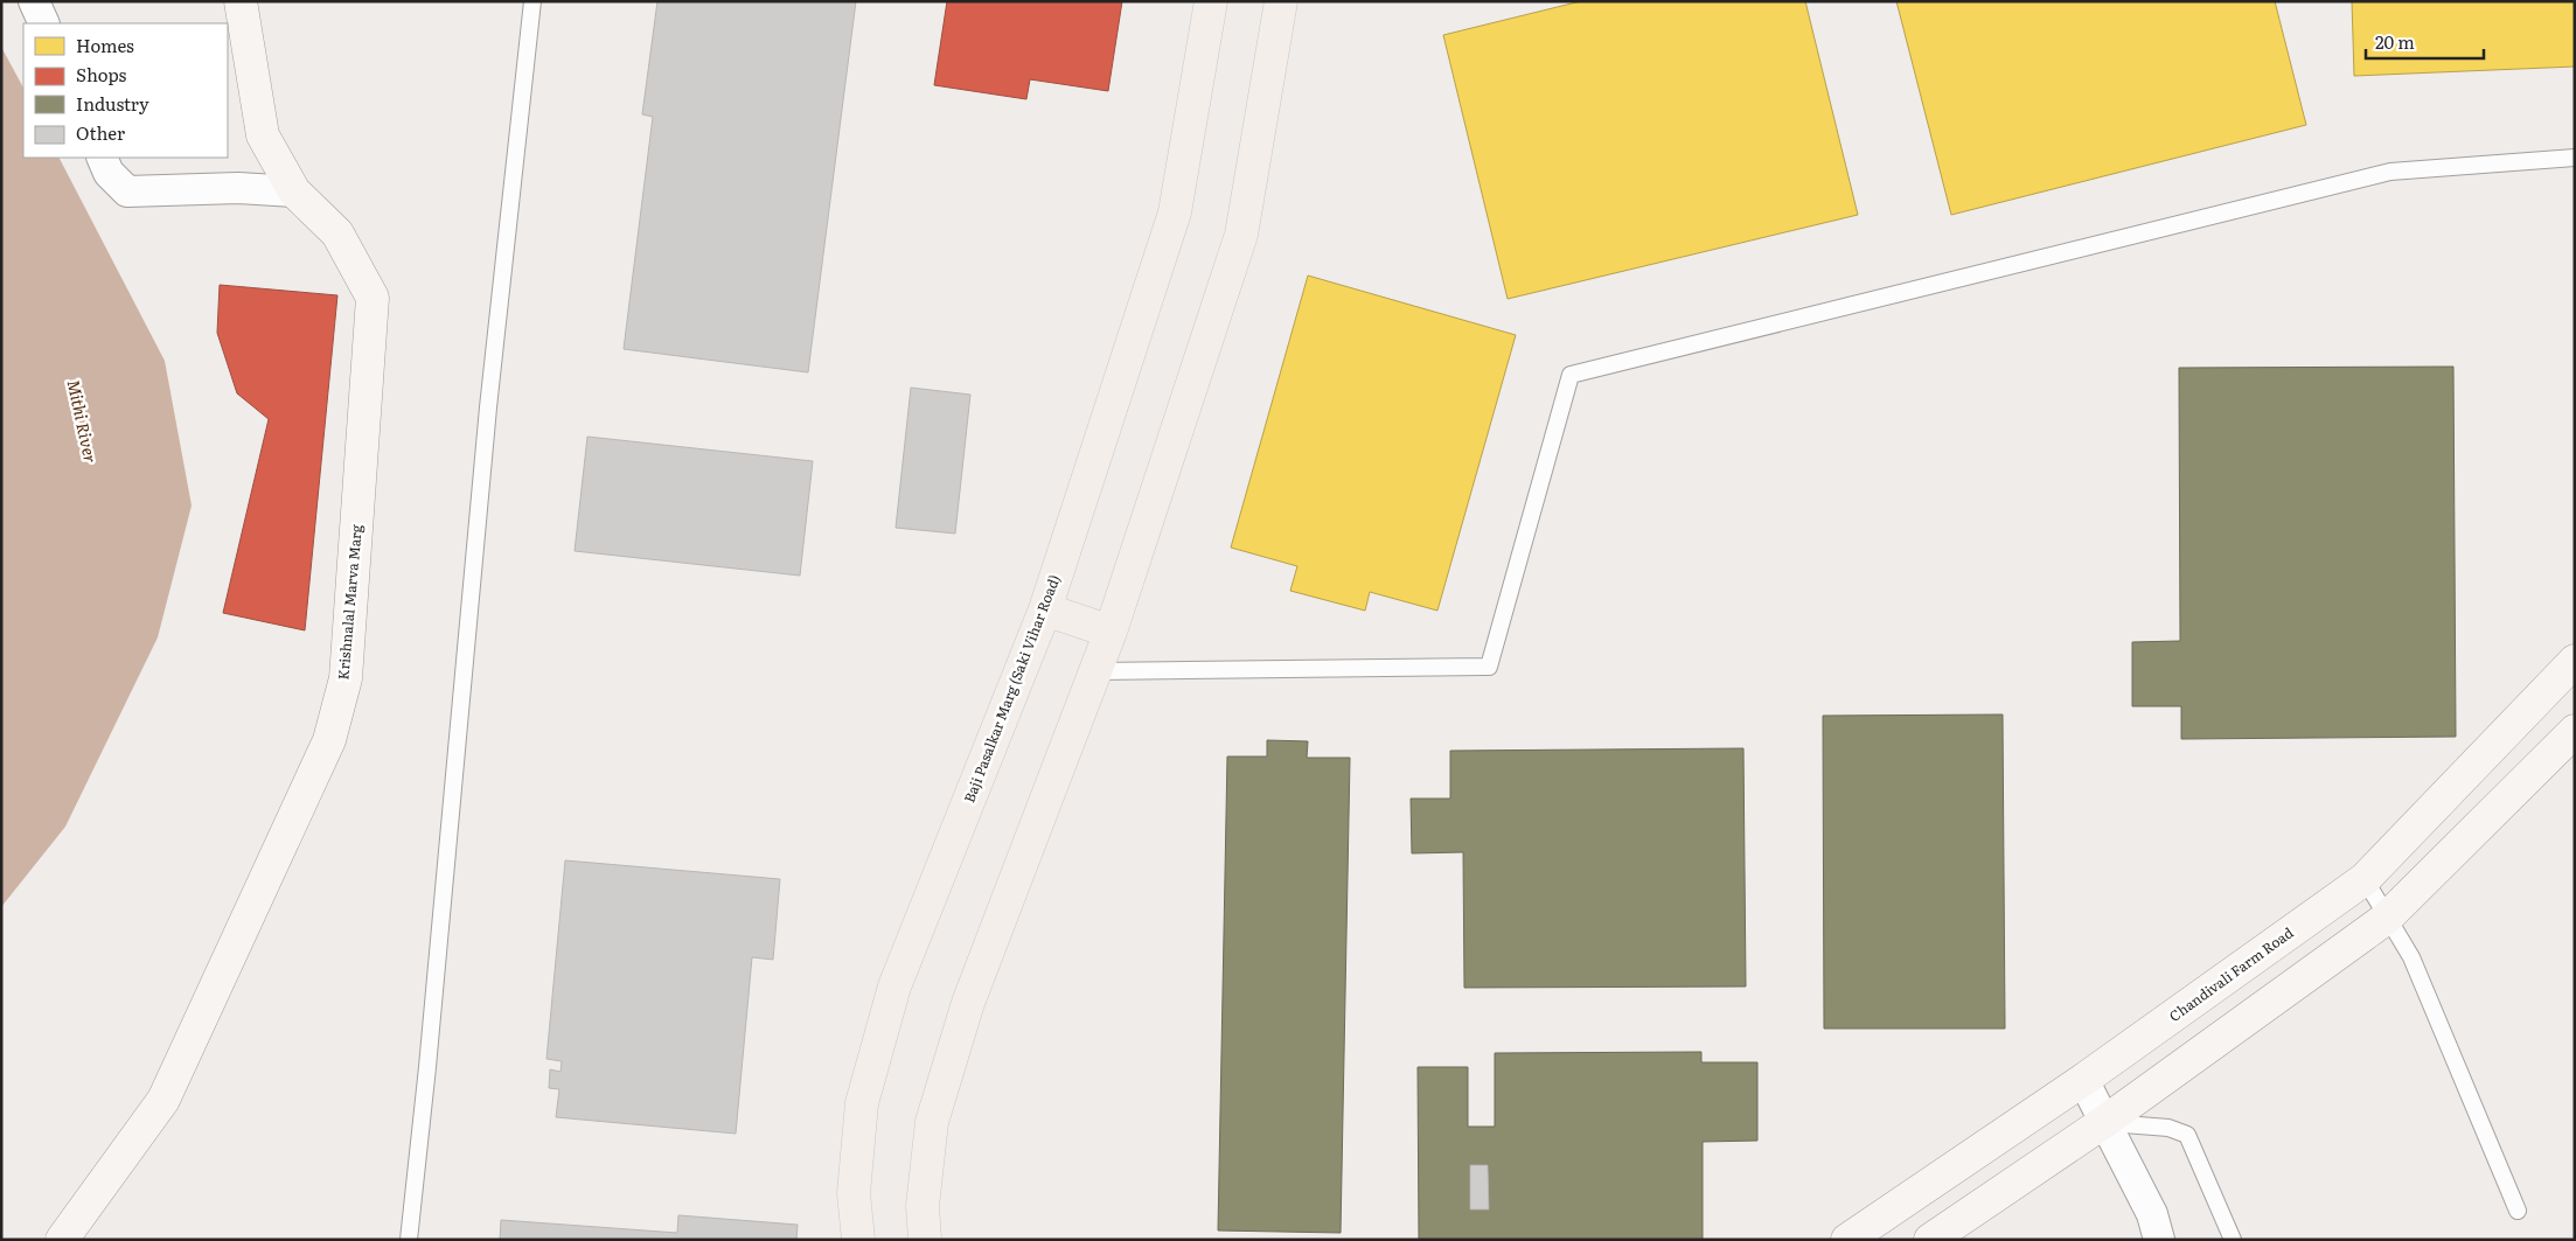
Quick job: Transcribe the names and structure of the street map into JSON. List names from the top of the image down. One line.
{"streets":{"main road":["Baji Pasalkar Marg (Saki Vihar Road)"],"street":["Krishnalal Marva Marg","Chandivali Farm Road"]},"water":["Mithi River"],"legend":["Homes","Shops","Industry","Other"],"scale_bar":"20 m"}
